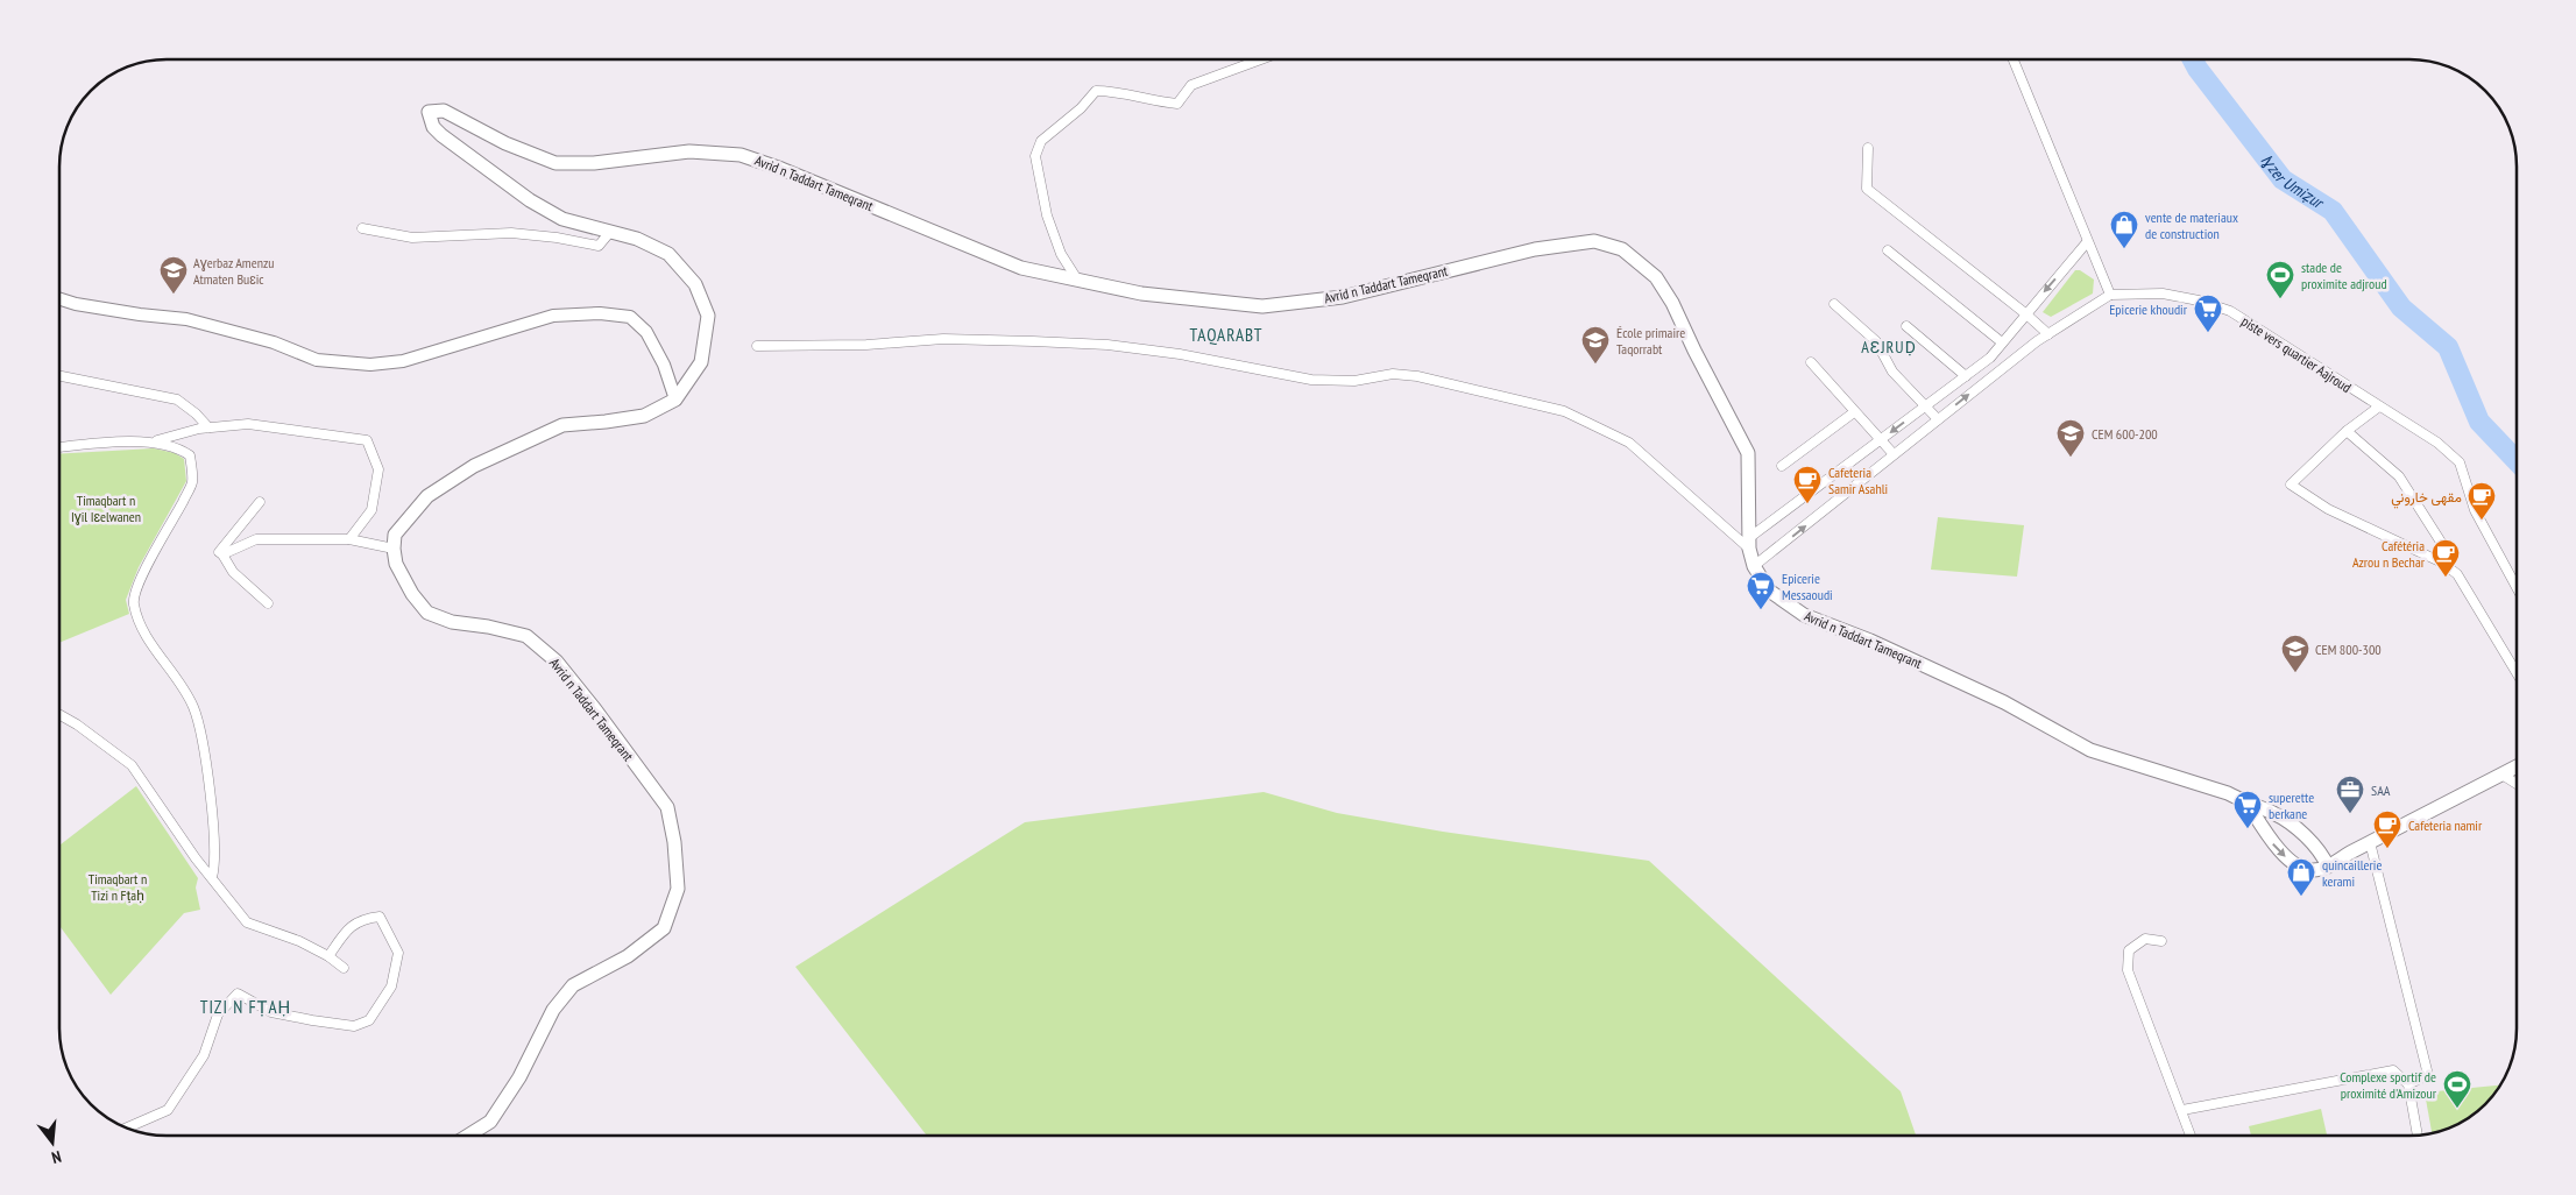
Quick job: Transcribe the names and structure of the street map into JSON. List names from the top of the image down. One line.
{"streets":{"main road":["Avrid n Taddart Tameqrant"],"street":["piste vers quartier Aajroud"]},"districts":["TAQARABT","AƐJRUḌ","TIZI N FṬAḤ"],"water":["Iɣzer Umiẓur"],"parks":["Timaqbart n Iɣil Iɛelwanen","Timaqbart n Tizi n Fṭaḥ"],"places":{"shop":["vente de materiaux de construction","quincaillerie kerami"],"school or university":["Aɣerbaz Amenzu Atmaten Buɛic","École primaire Taqorrabt","CEM 600-200","CEM 800-300"],"sports":["stade de proximite adjroud","Complexe sportif de proximité d'Amizour"],"supermarket":["Epicerie khoudir","Epicerie Messaoudi","superette berkane"],"cafe":["Cafeteria Samir Asahli","مقهى خاروني","Cafétéria Azrou n Bechar","Cafeteria namir"],"office":["SAA"]},"north":"bottom"}
